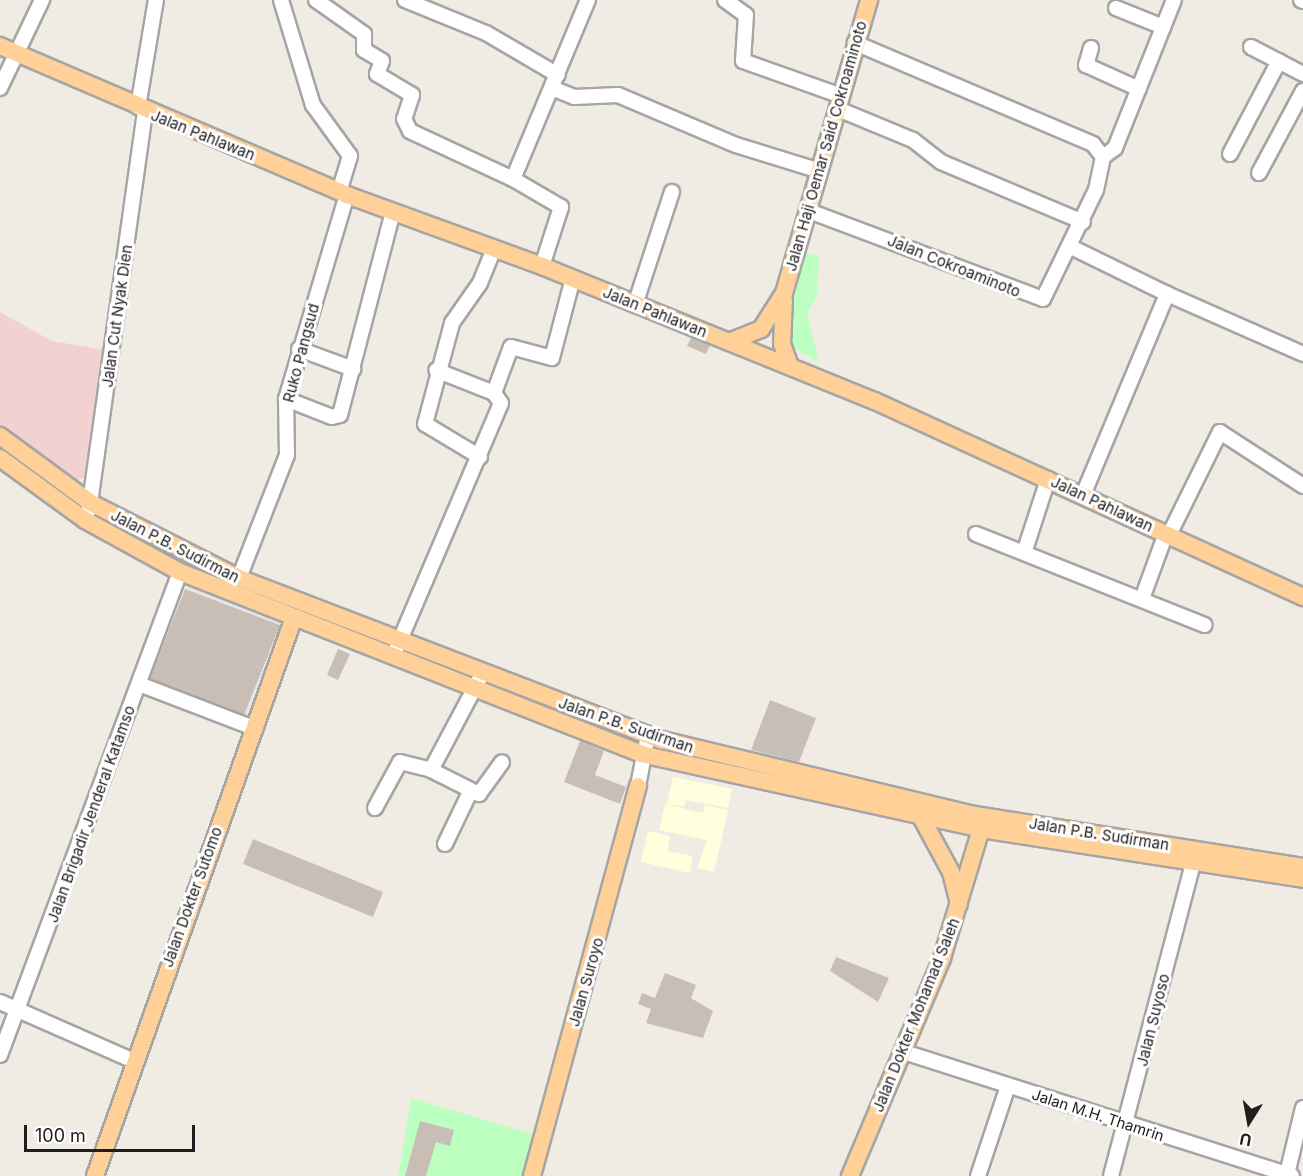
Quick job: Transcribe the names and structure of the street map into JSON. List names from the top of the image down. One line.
{"streets":{"main road":["Jalan Pahlawan","Jalan Haji Oemar Said Cokroaminoto","Jalan P.B. Sudirman","Jalan Dokter Sutomo","Jalan Suroyo","Jalan Dokter Mohamad Saleh"],"street":["Jalan Cokroaminoto","Jalan Cut Nyak Dien","Ruko Pangsud","Jalan Brigadir Jenderal Katamso","Jalan Suyoso","Jalan M.H. Thamrin"]},"crossings":[["Jalan Pahlawan","Jalan Cut Nyak Dien"],["Jalan Pahlawan","Ruko Pangsud"],["Jalan Haji Oemar Said Cokroaminoto","Jalan Cokroaminoto"],["Jalan Cut Nyak Dien","Jalan P.B. Sudirman"],["Ruko Pangsud","Jalan P.B. Sudirman"],["Jalan P.B. Sudirman","Jalan Brigadir Jenderal Katamso"],["Jalan P.B. Sudirman","Jalan Dokter Sutomo"],["Jalan P.B. Sudirman","Jalan Suroyo"],["Jalan P.B. Sudirman","Jalan Dokter Mohamad Saleh"],["Jalan P.B. Sudirman","Jalan Suyoso"],["Jalan Dokter Mohamad Saleh","Jalan M.H. Thamrin"],["Jalan Suyoso","Jalan M.H. Thamrin"]],"scale_bar":"100 m","north":"bottom"}
